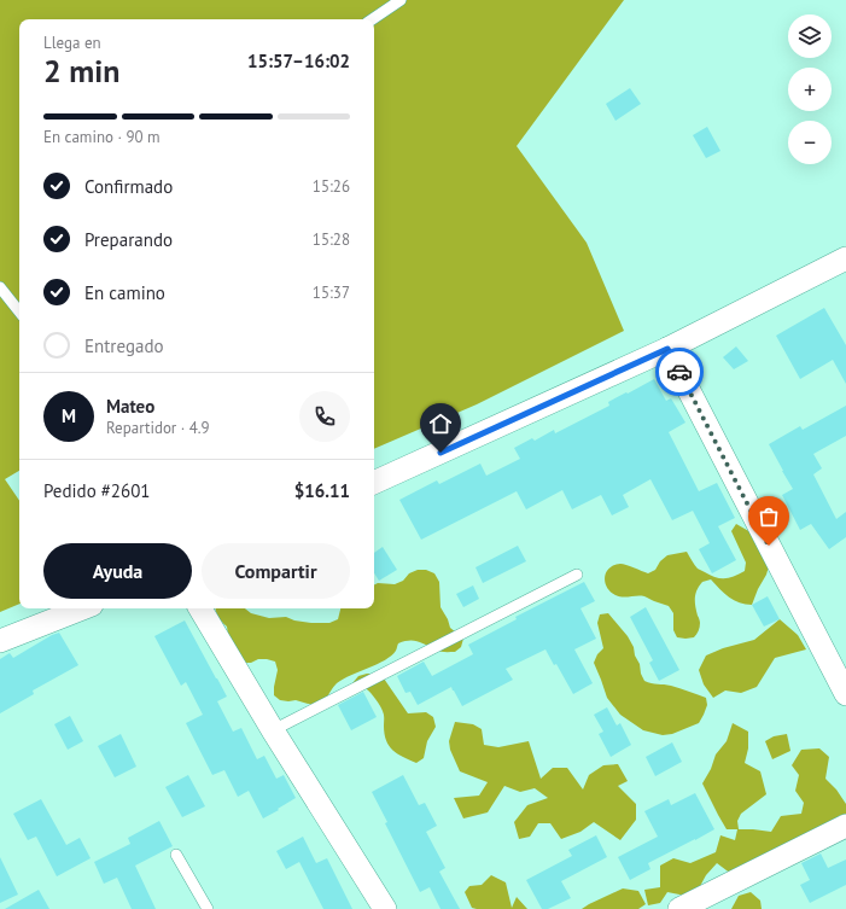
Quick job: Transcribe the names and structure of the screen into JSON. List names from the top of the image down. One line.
{"page":{"map_buttons":["+","−"],"heading":["2 min","Llega en","15:57–16:02"],"panel":["Mateo","Repartidor · 4.9","Pedido #2601","$16.11"],"bar":"En camino · 90 m","list":[["Confirmado","15:26"],["Preparando","15:28"],["En camino","15:37"],"Entregado"],"round":"M","buttons":["Ayuda","Compartir"]}}
